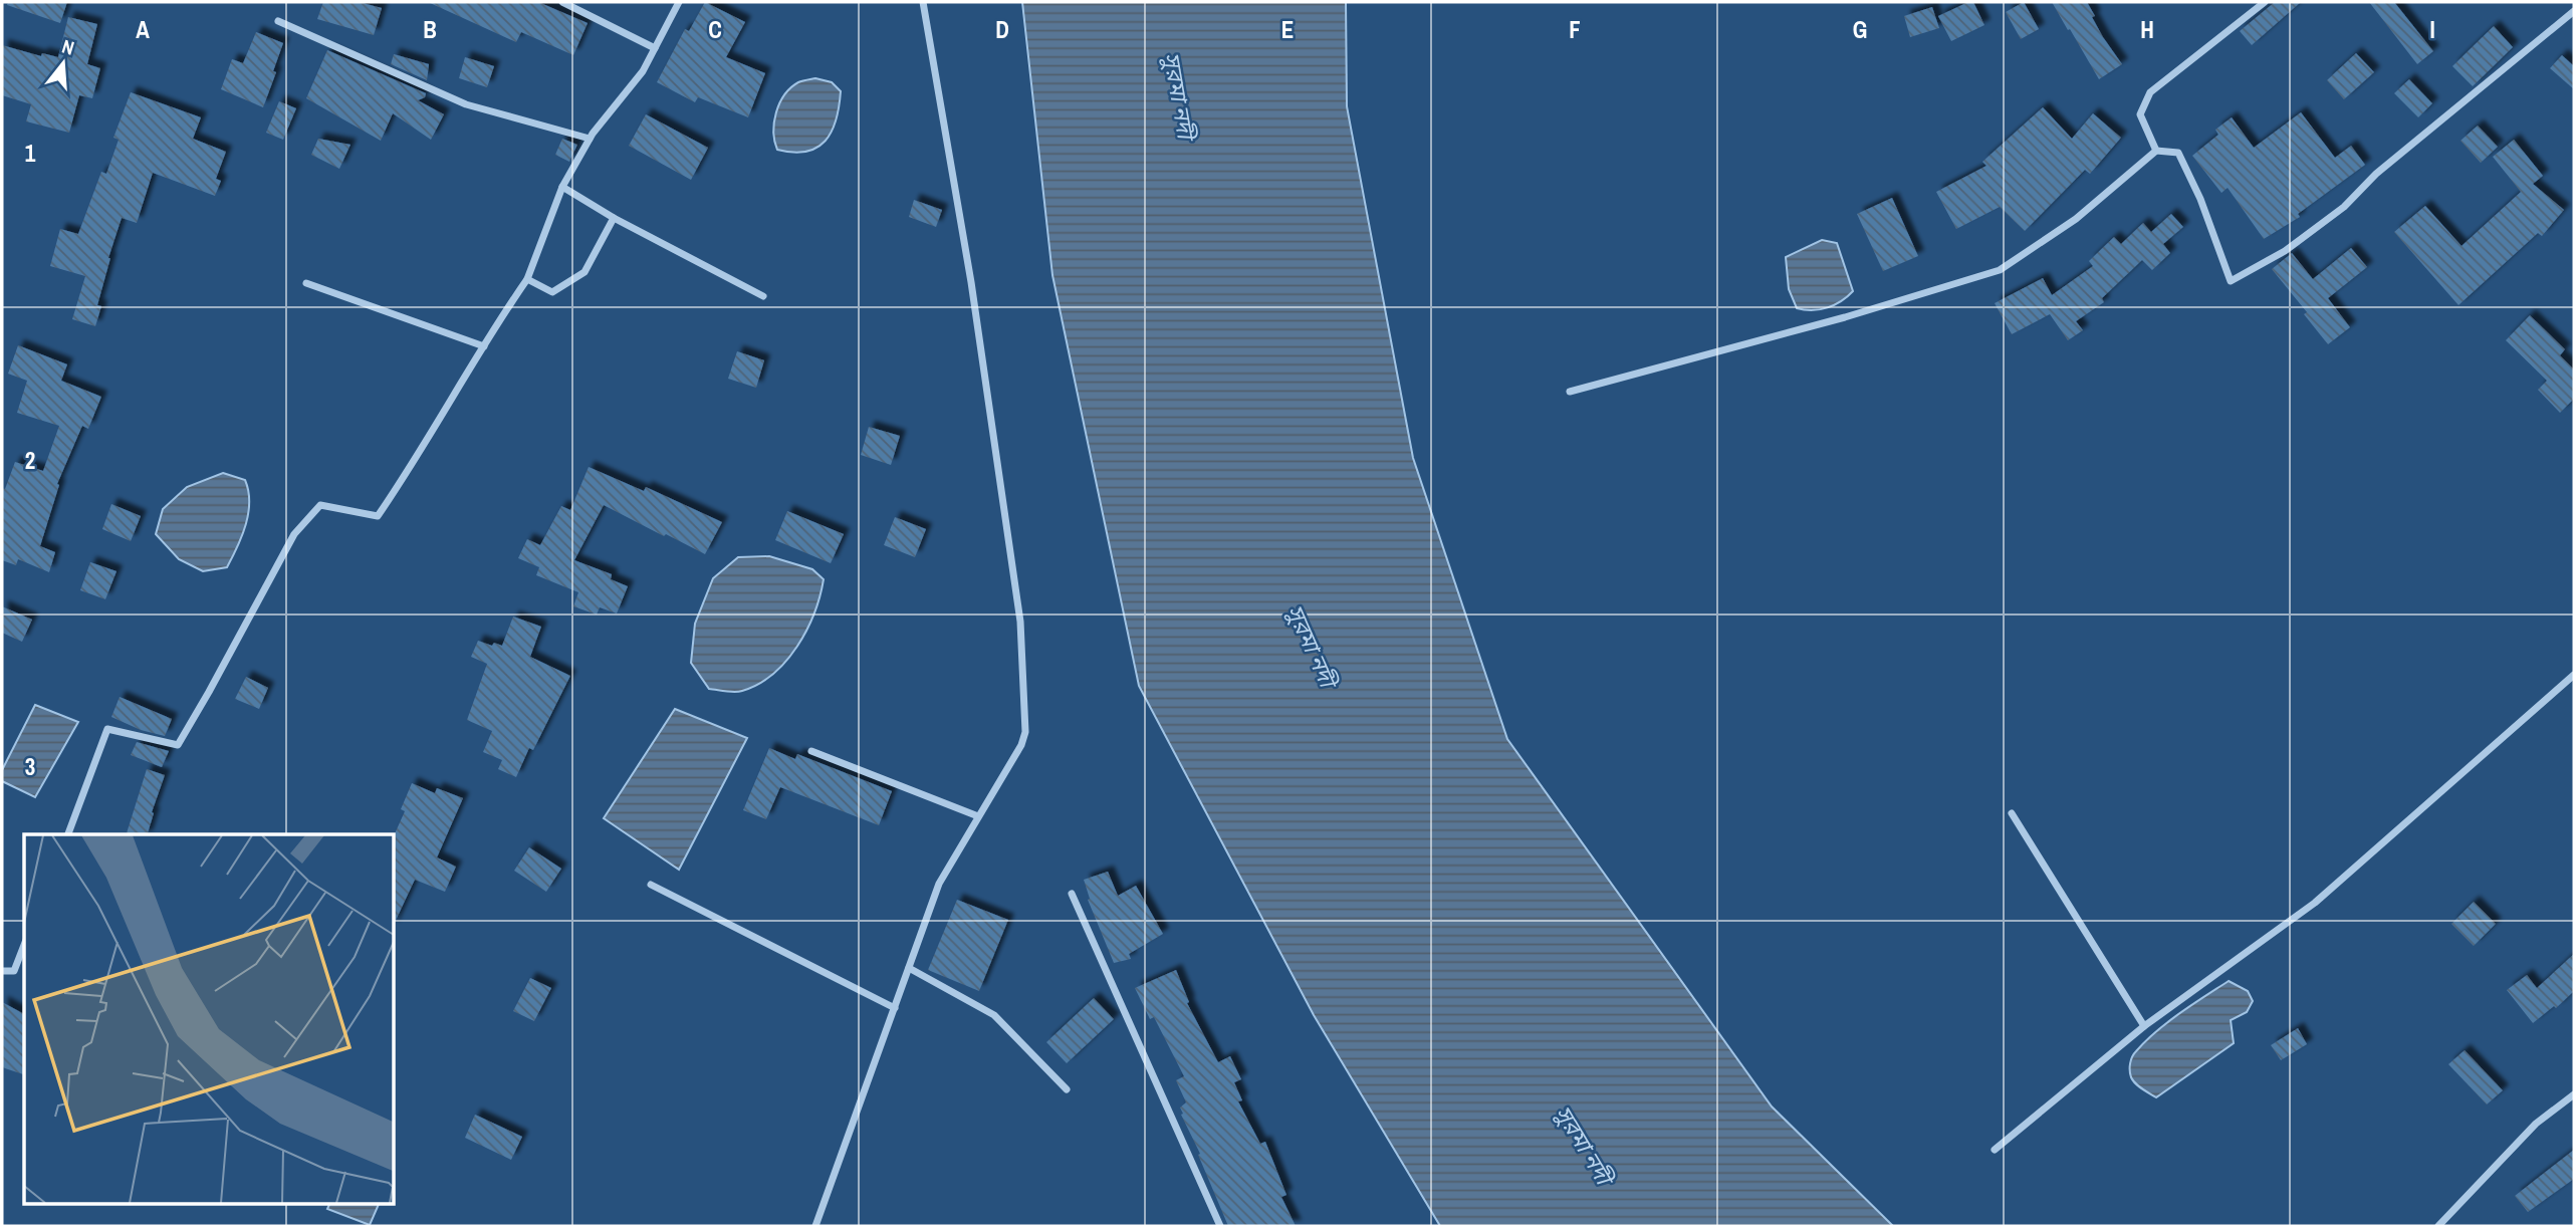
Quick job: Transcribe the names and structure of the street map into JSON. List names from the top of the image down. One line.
{"water":["সুরমা নদী"],"north":"top","grid":{"columns":["A","B","C","D","E","F","G","H","I"],"rows":["1","2","3"]}}
